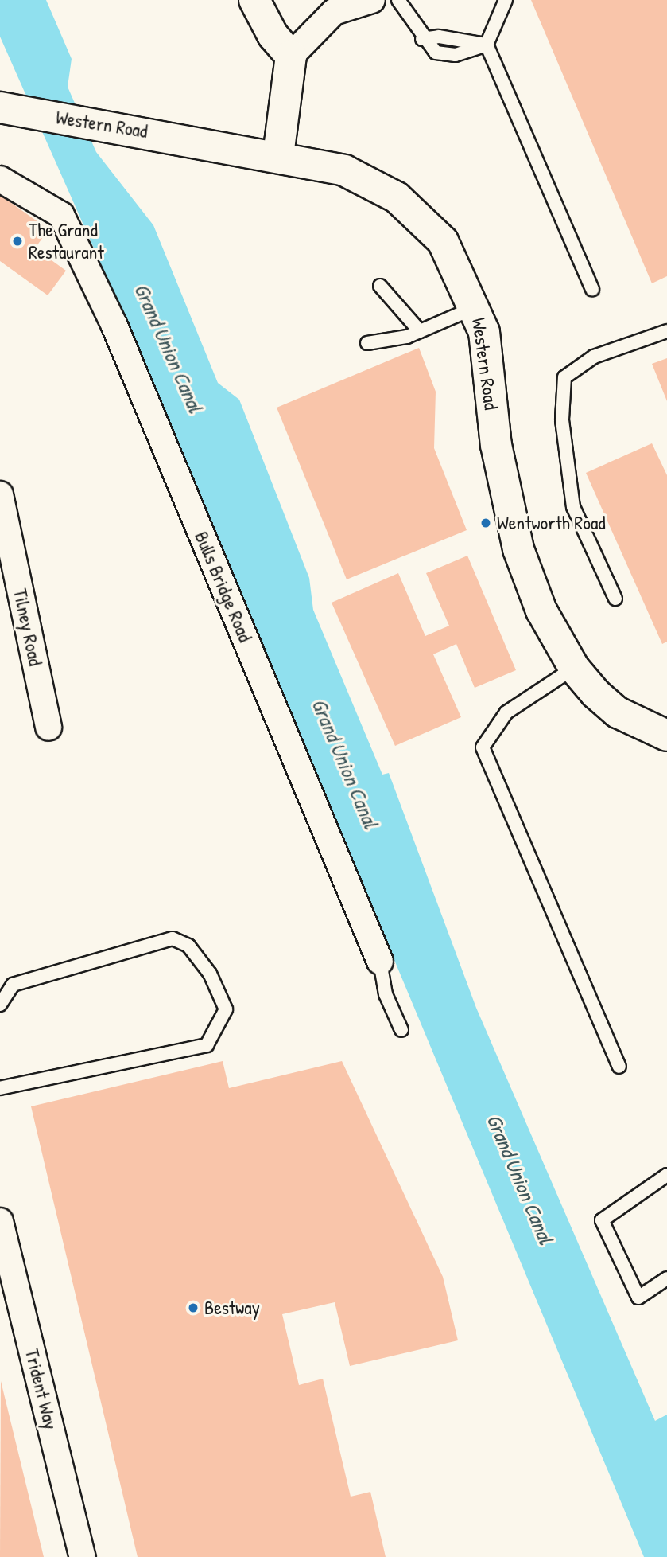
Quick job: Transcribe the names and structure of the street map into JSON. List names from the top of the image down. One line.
{"streets":{"street":["Western Road","Bulls Bridge Road","Tilney Road","Trident Way"]},"water":["Grand Union Canal"],"places":["The Grand Restaurant","Wentworth Road","Bestway"]}
